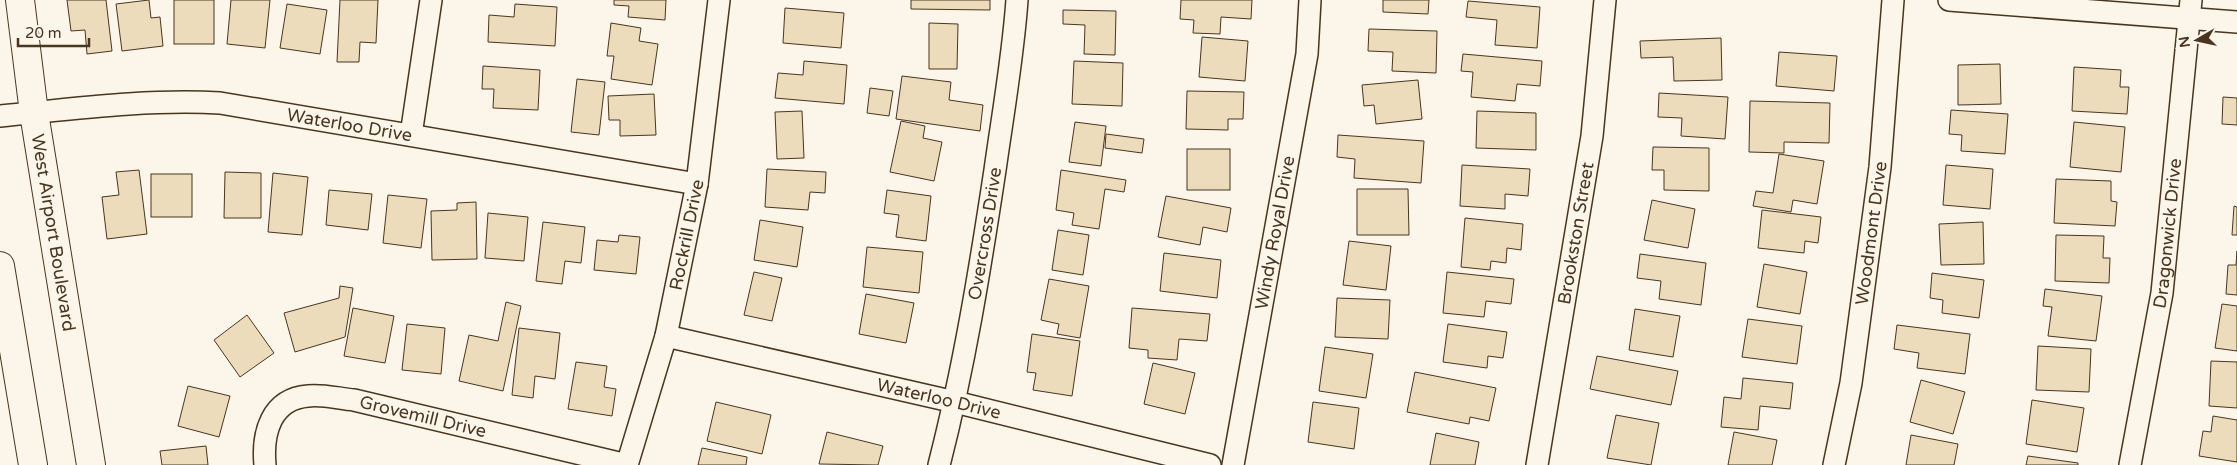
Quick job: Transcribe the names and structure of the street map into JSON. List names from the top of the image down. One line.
{"streets":{"main road":["West Airport Boulevard"],"street":["Waterloo Drive","Windy Royal Drive","Brookston Street","Woodmont Drive","Dragonwick Drive","Overcross Drive","Rockrill Drive","Grovemill Drive"]},"crossings":[["Waterloo Drive","West Airport Boulevard"],["Waterloo Drive","Overcross Drive"],["Waterloo Drive","Rockrill Drive"],["Rockrill Drive","Grovemill Drive"]],"scale_bar":"20 m","north":"left"}
